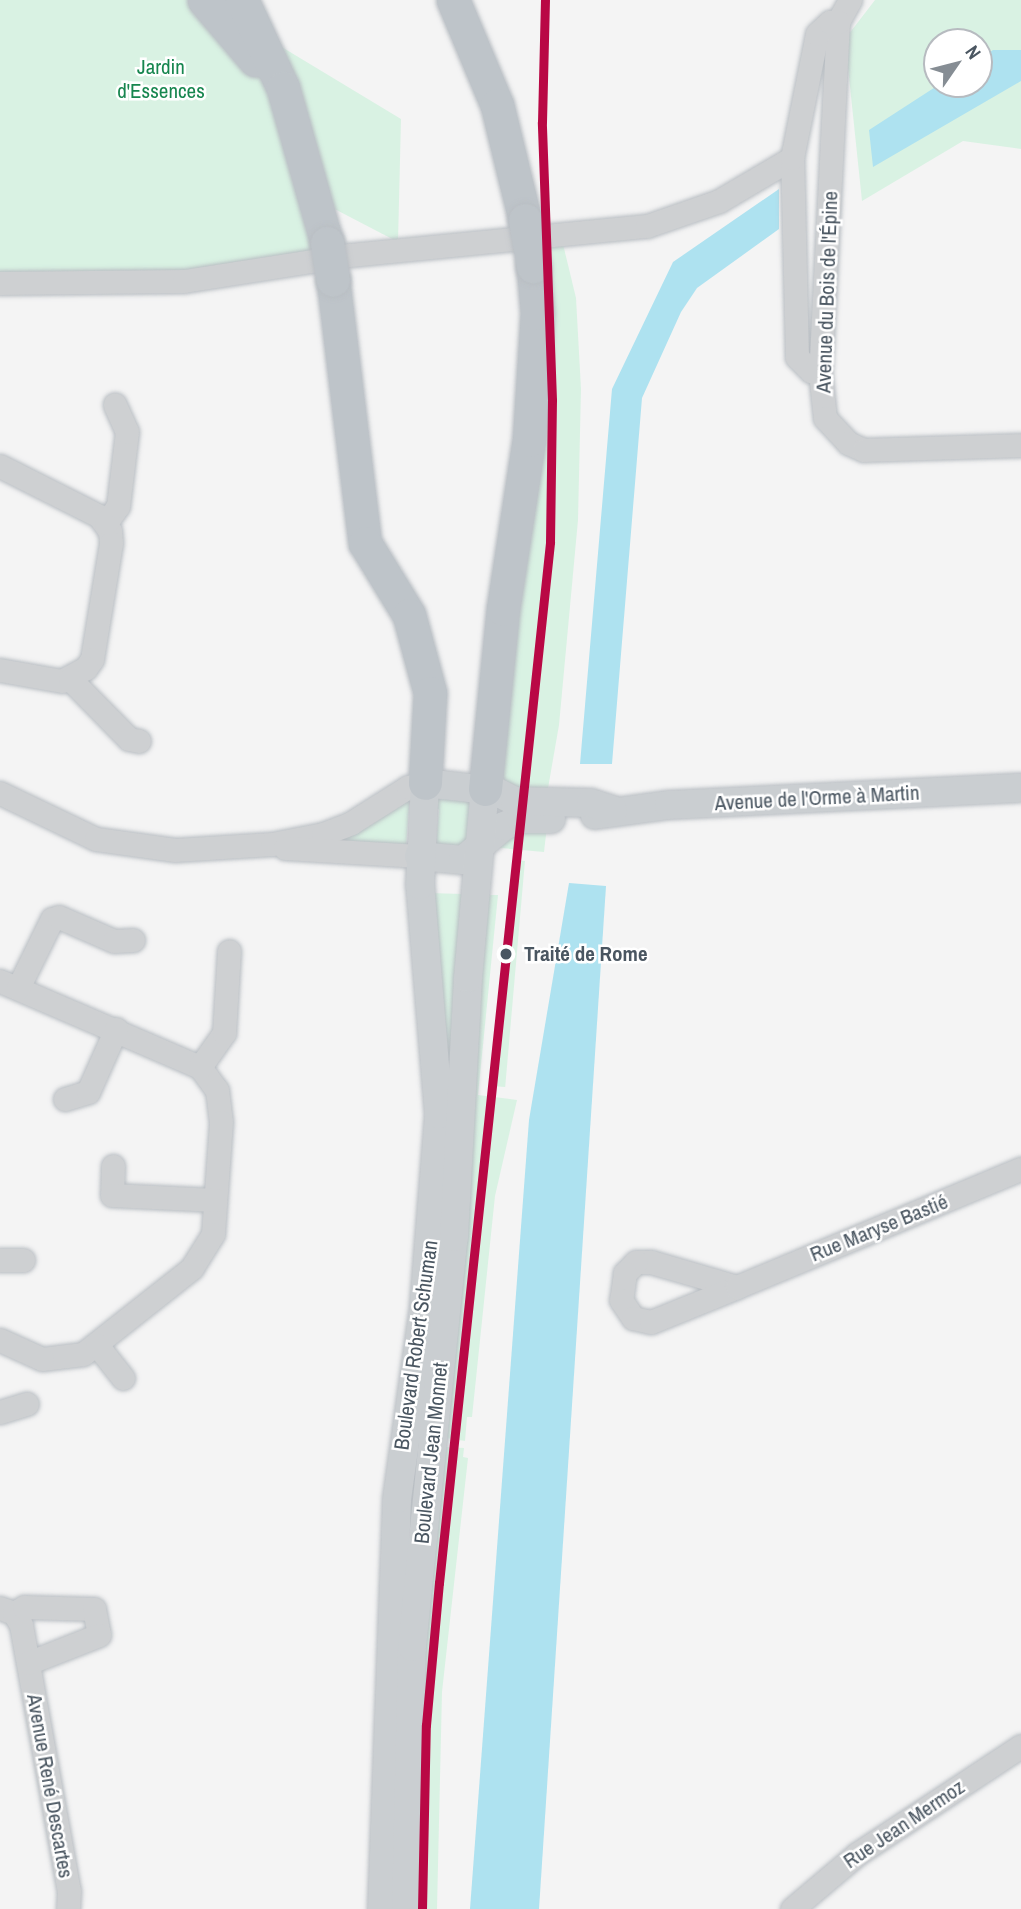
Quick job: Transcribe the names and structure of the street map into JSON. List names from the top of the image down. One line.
{"streets":{"main road":["Avenue de l'Orme à Martin","Boulevard Robert Schuman","Boulevard Jean Monnet"],"street":["Avenue du Bois de l'Épine","Rue Maryse Bastié","Avenue René Descartes","Rue Jean Mermoz"]},"crossings":[["Avenue de l'Orme à Martin","Boulevard Robert Schuman"],["Avenue de l'Orme à Martin","Boulevard Jean Monnet"]],"parks":["Jardin d'Essences"],"places":["Traité de Rome"],"north":"top right"}
